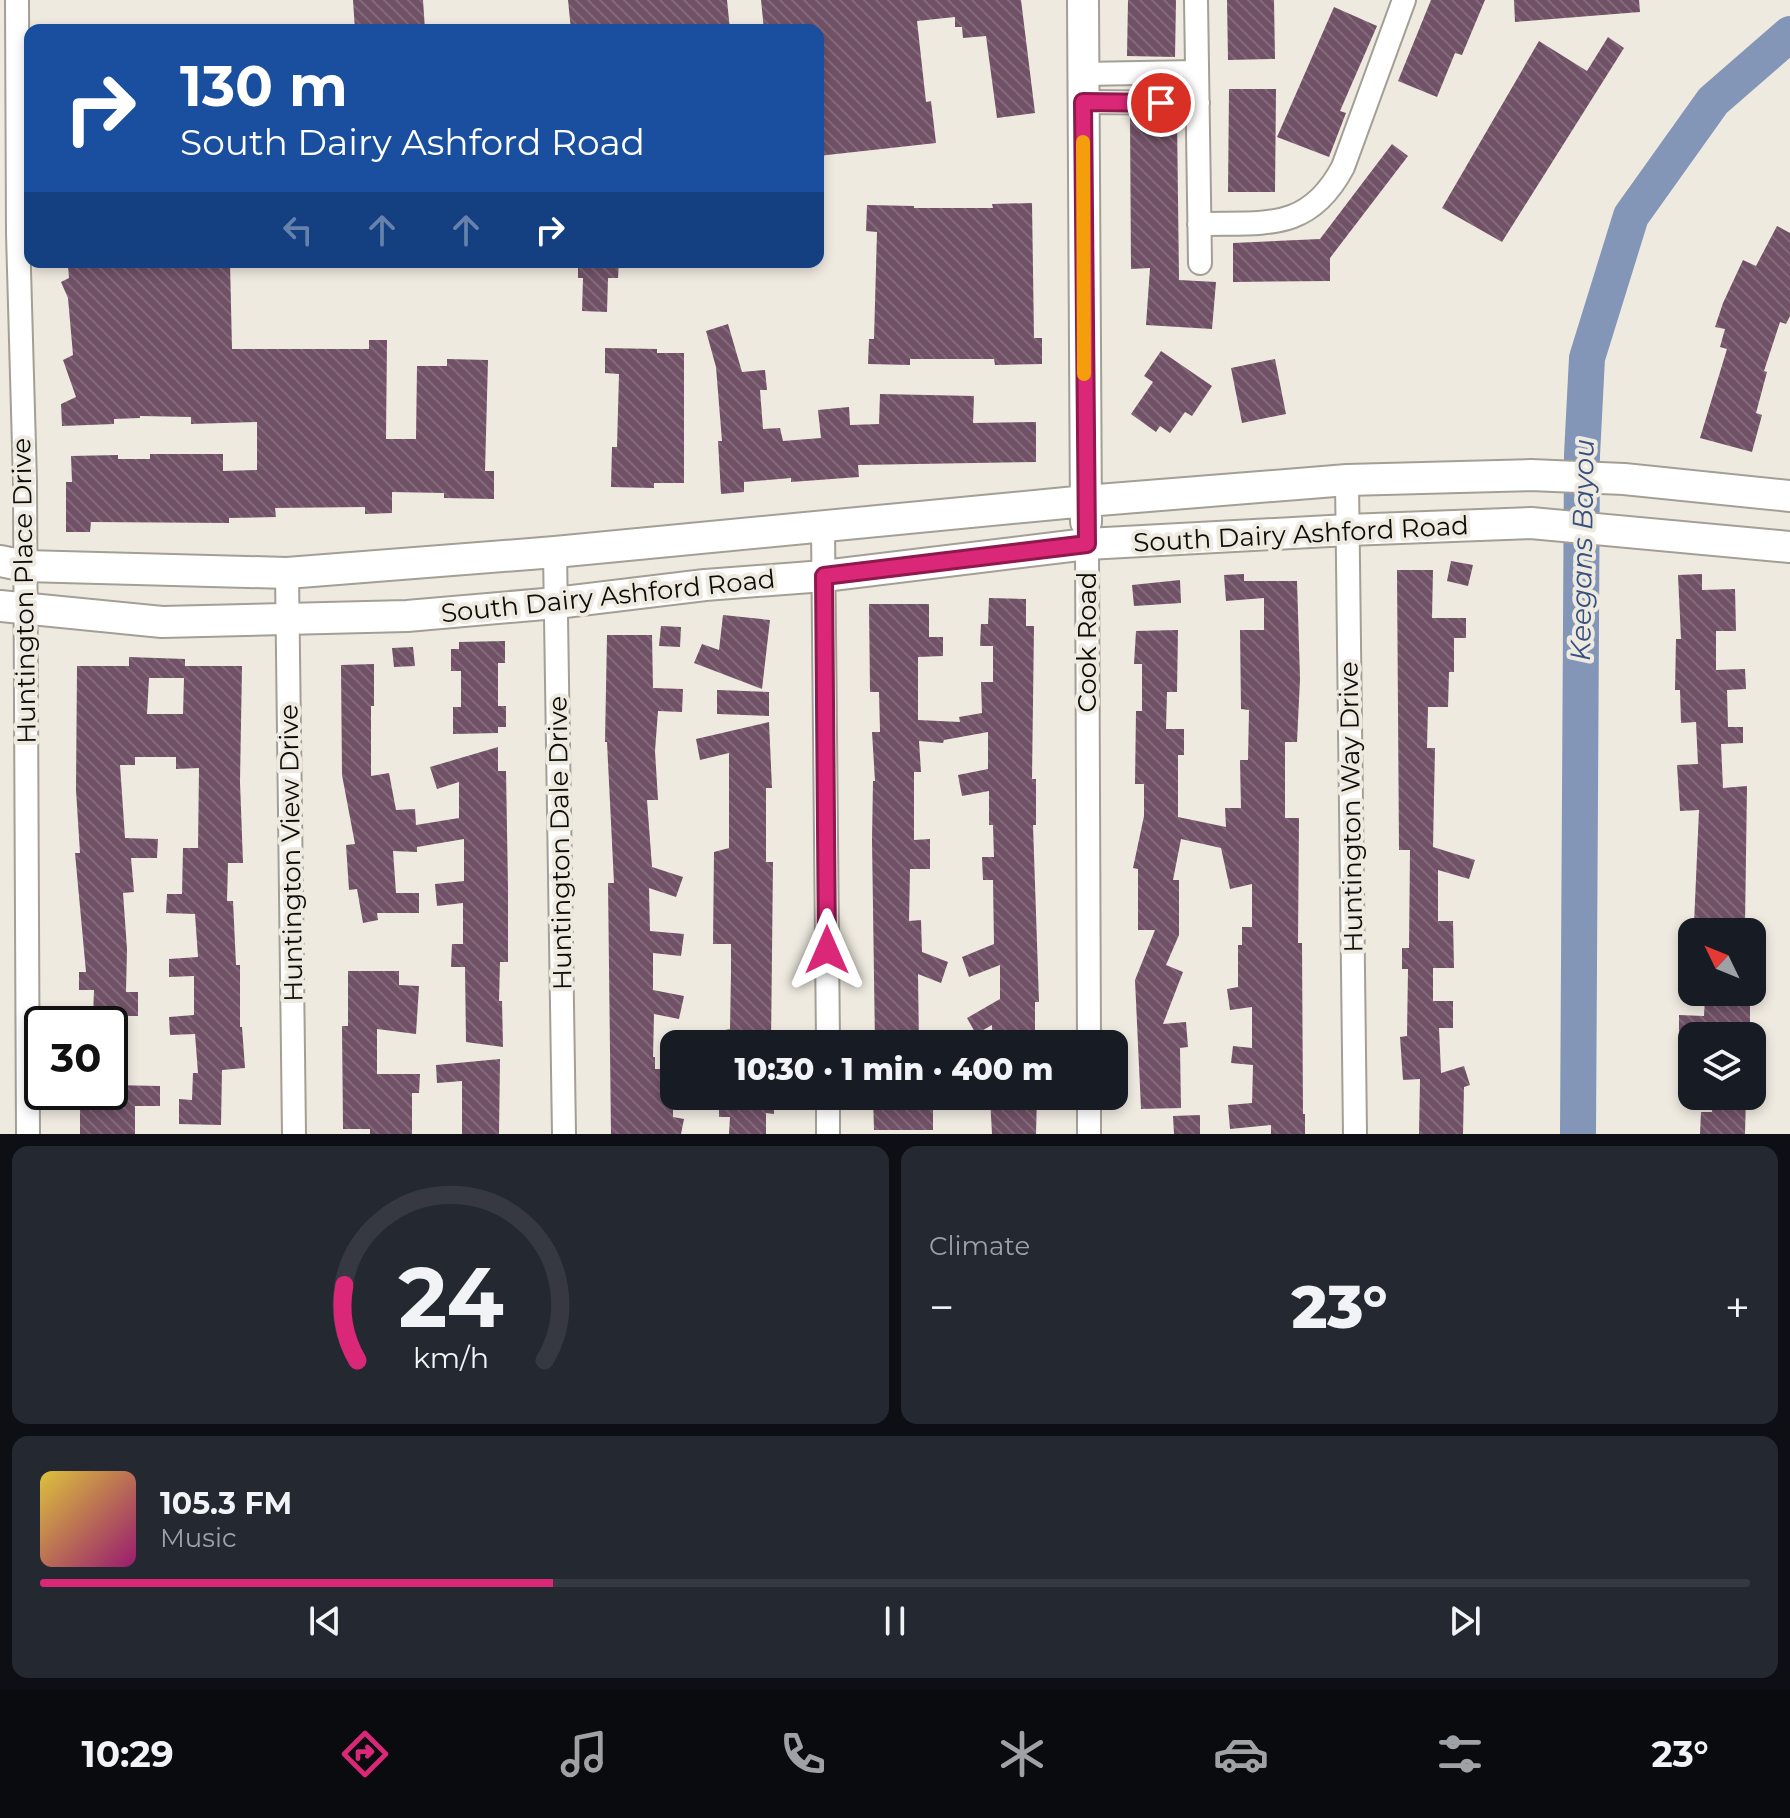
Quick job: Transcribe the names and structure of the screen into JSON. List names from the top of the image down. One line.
{"streets":{"main road":["South Dairy Ashford Road","Cook Road"],"street":["Huntington Place Drive","Huntington Way Drive","Huntington Dale Drive","Huntington View Drive"]},"crossings":[["South Dairy Ashford Road","Huntington Place Drive"],["South Dairy Ashford Road","Cook Road"],["South Dairy Ashford Road","Huntington Way Drive"],["South Dairy Ashford Road","Huntington Dale Drive"],["South Dairy Ashford Road","Huntington View Drive"]],"water":["Keegans Bayou"],"north":"top left","page":{"turn":["130 m","South Dairy Ashford Road"],"limit":"30","trip":"10:30 · 1 min · 400 m","tile":"Climate","heat":["−","23°","+"],"song":["105.3 FM","Music"],"tabs":["10:29","23°"],"gauge":["24","km/h"]}}
